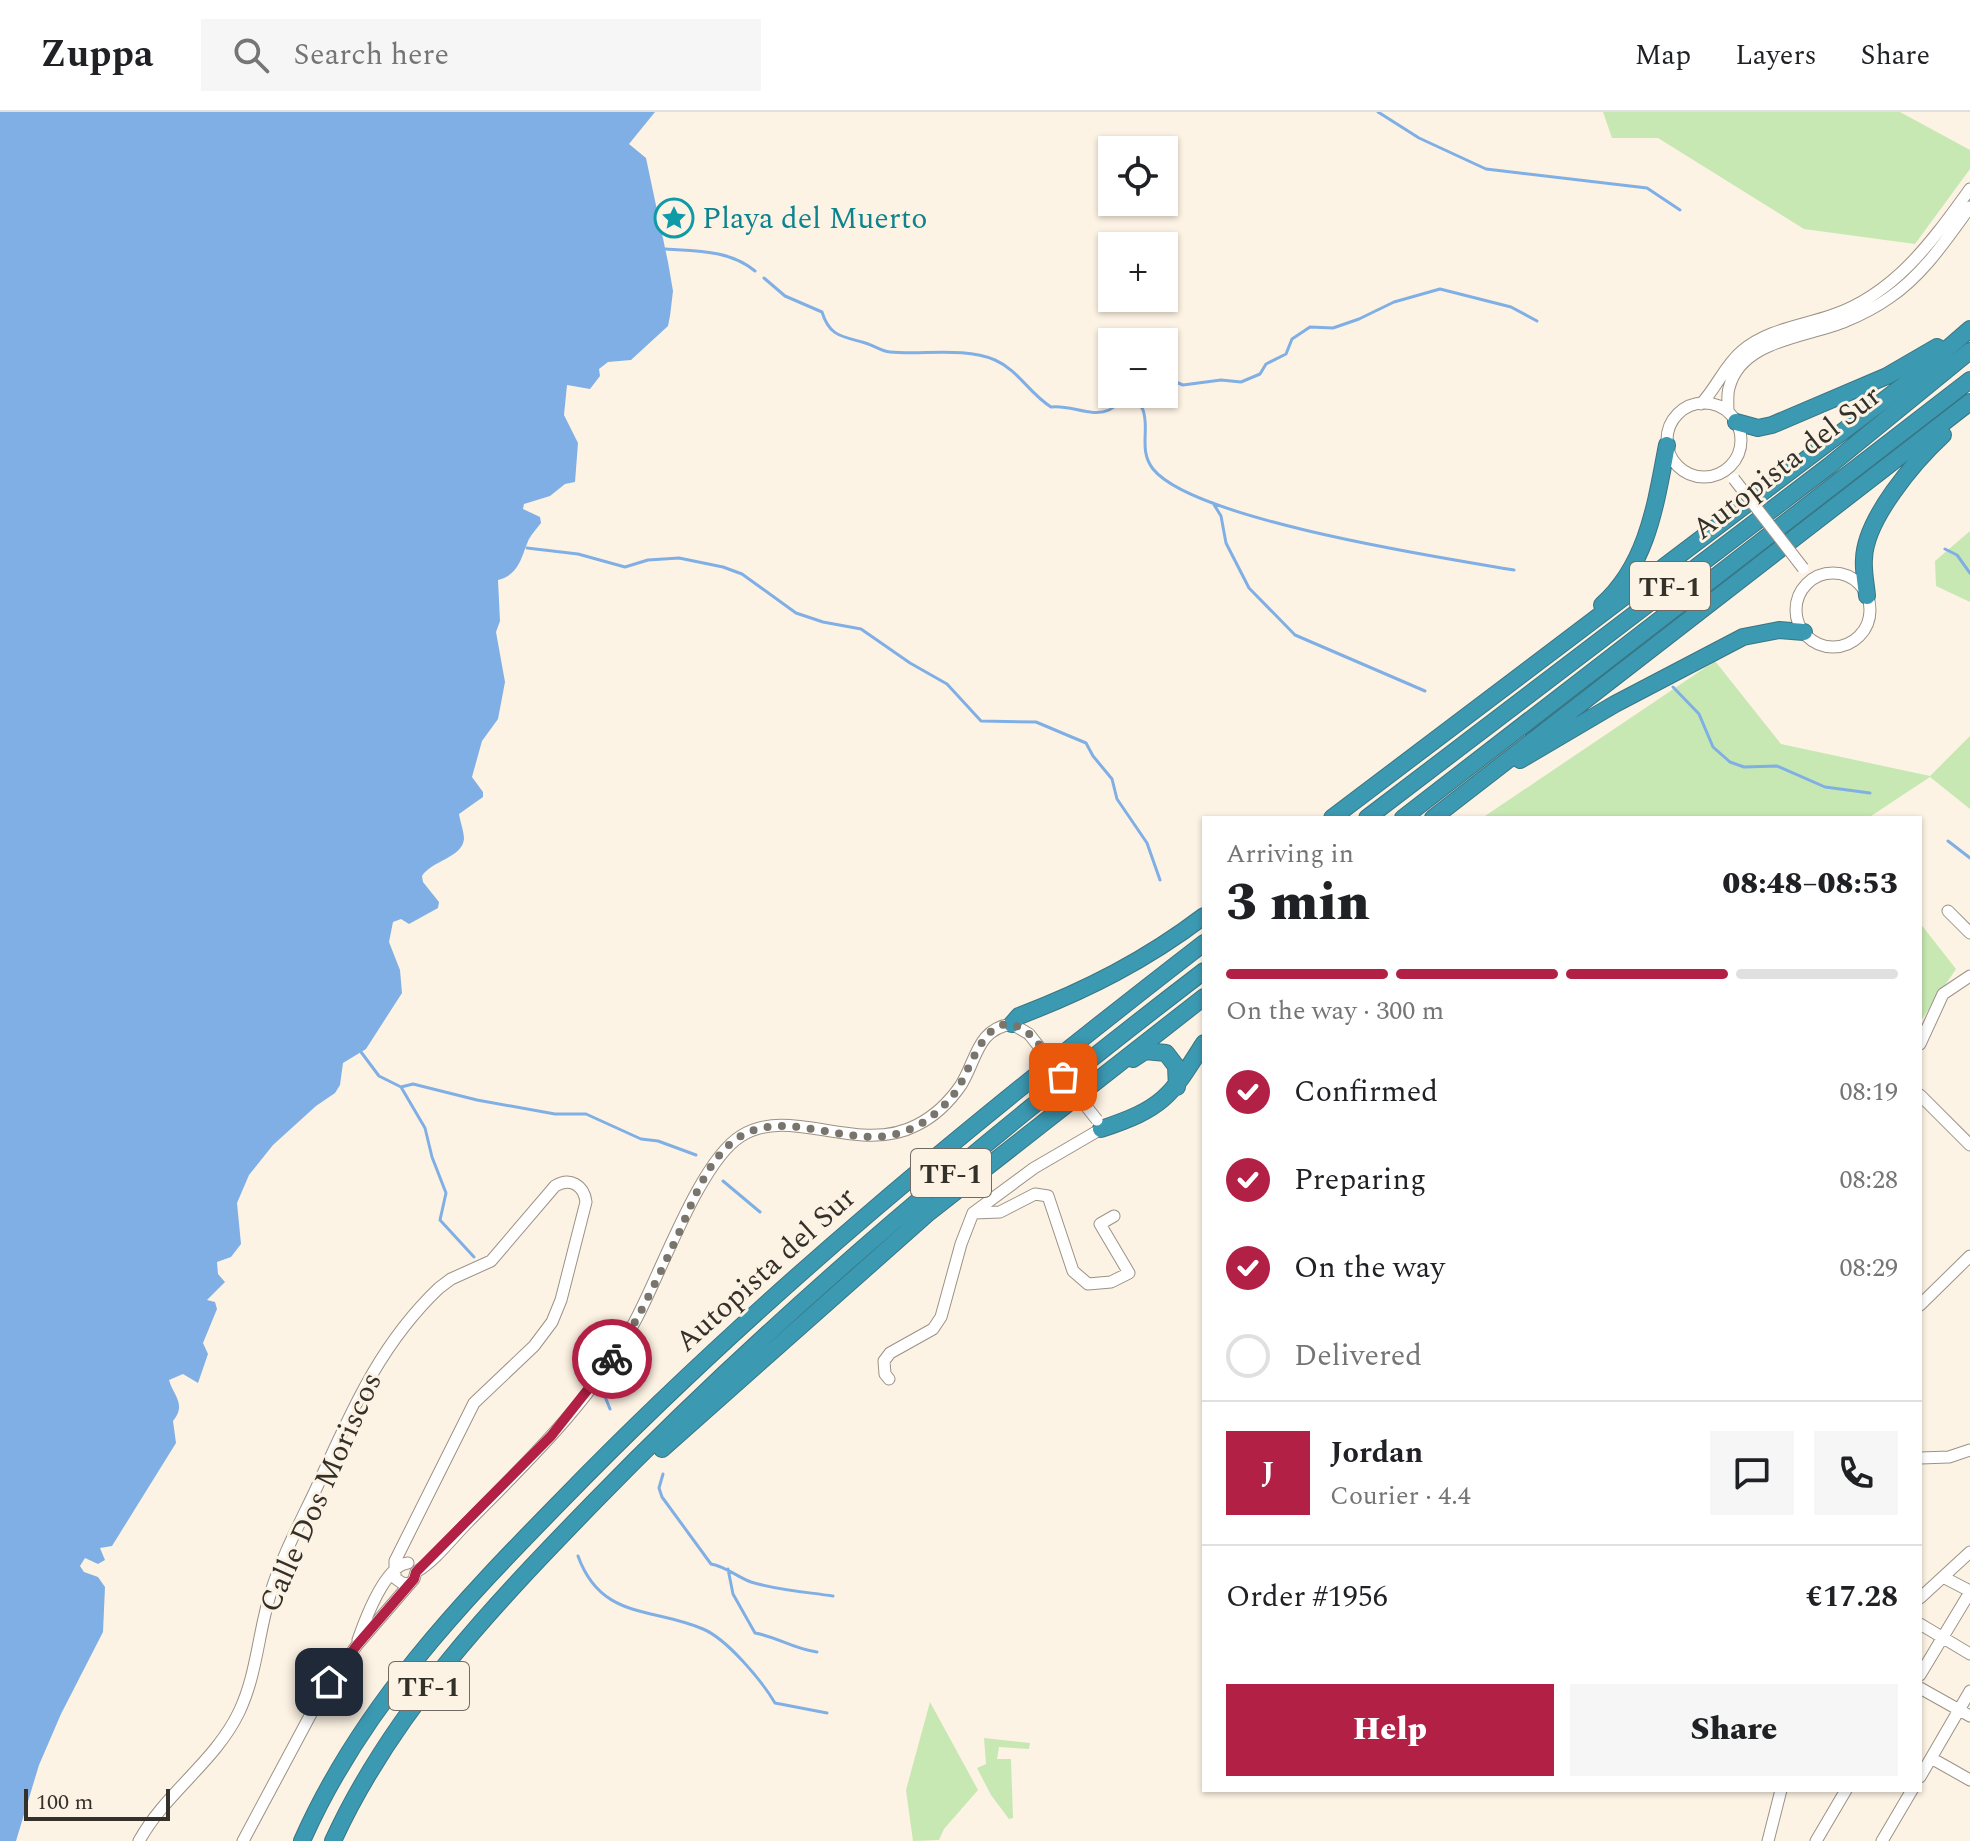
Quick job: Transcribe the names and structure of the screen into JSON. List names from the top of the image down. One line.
{"streets":{"highway":["Autopista del Sur","TF-1"],"street":["Calle Dos Moriscos"]},"places":{"place":["Playa del Muerto"]},"scale_bar":"100 m","page":{"header":"Zuppa","search":"Search here","nav":["Map","Layers","Share"],"map_buttons":["+","−"],"heading":["3 min","Arriving in","08:48–08:53"],"panel":["Jordan","Courier · 4.4","Order #1956","€17.28"],"bar":"On the way · 300 m","list":[["Confirmed","08:19"],["Preparing","08:28"],["On the way","08:29"],"Delivered"],"round":"J","buttons":["Help","Share"],"scale":"100 m"}}
